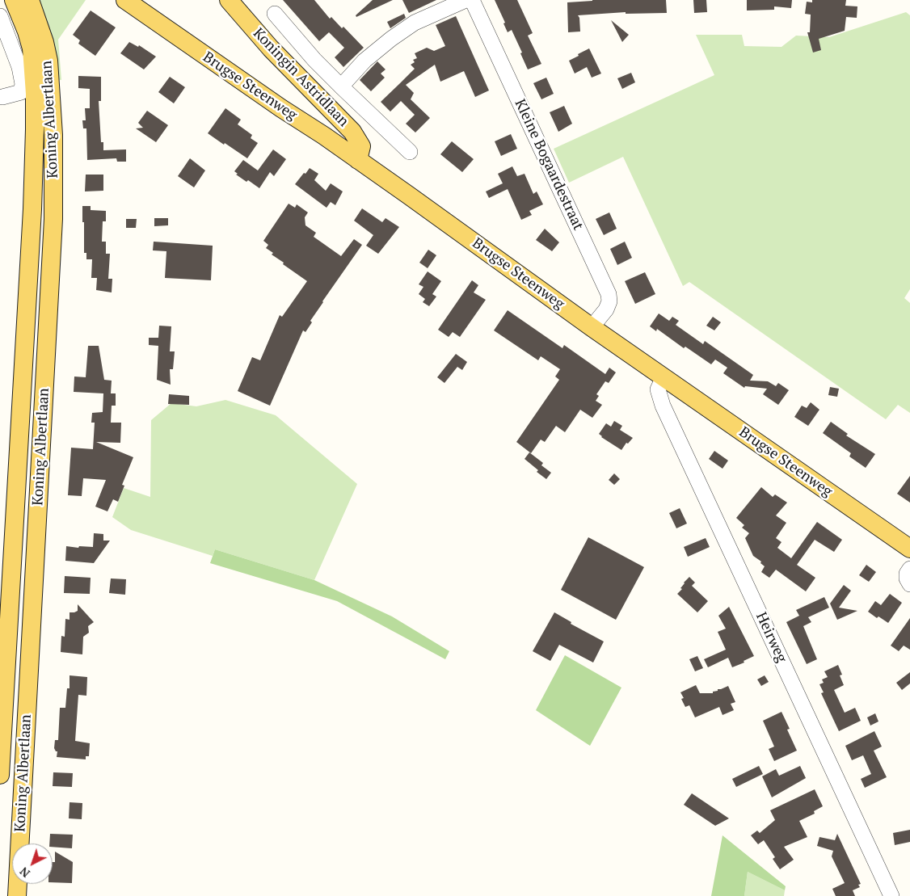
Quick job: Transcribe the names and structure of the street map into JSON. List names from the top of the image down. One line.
{"streets":{"main road":["Koningin Astridlaan","Brugse Steenweg","Koning Albertlaan"],"street":["Kleine Bogaardestraat","Heirweg"]},"crossings":[["Koningin Astridlaan","Brugse Steenweg"],["Brugse Steenweg","Kleine Bogaardestraat"],["Brugse Steenweg","Heirweg"]],"north":"bottom left"}
